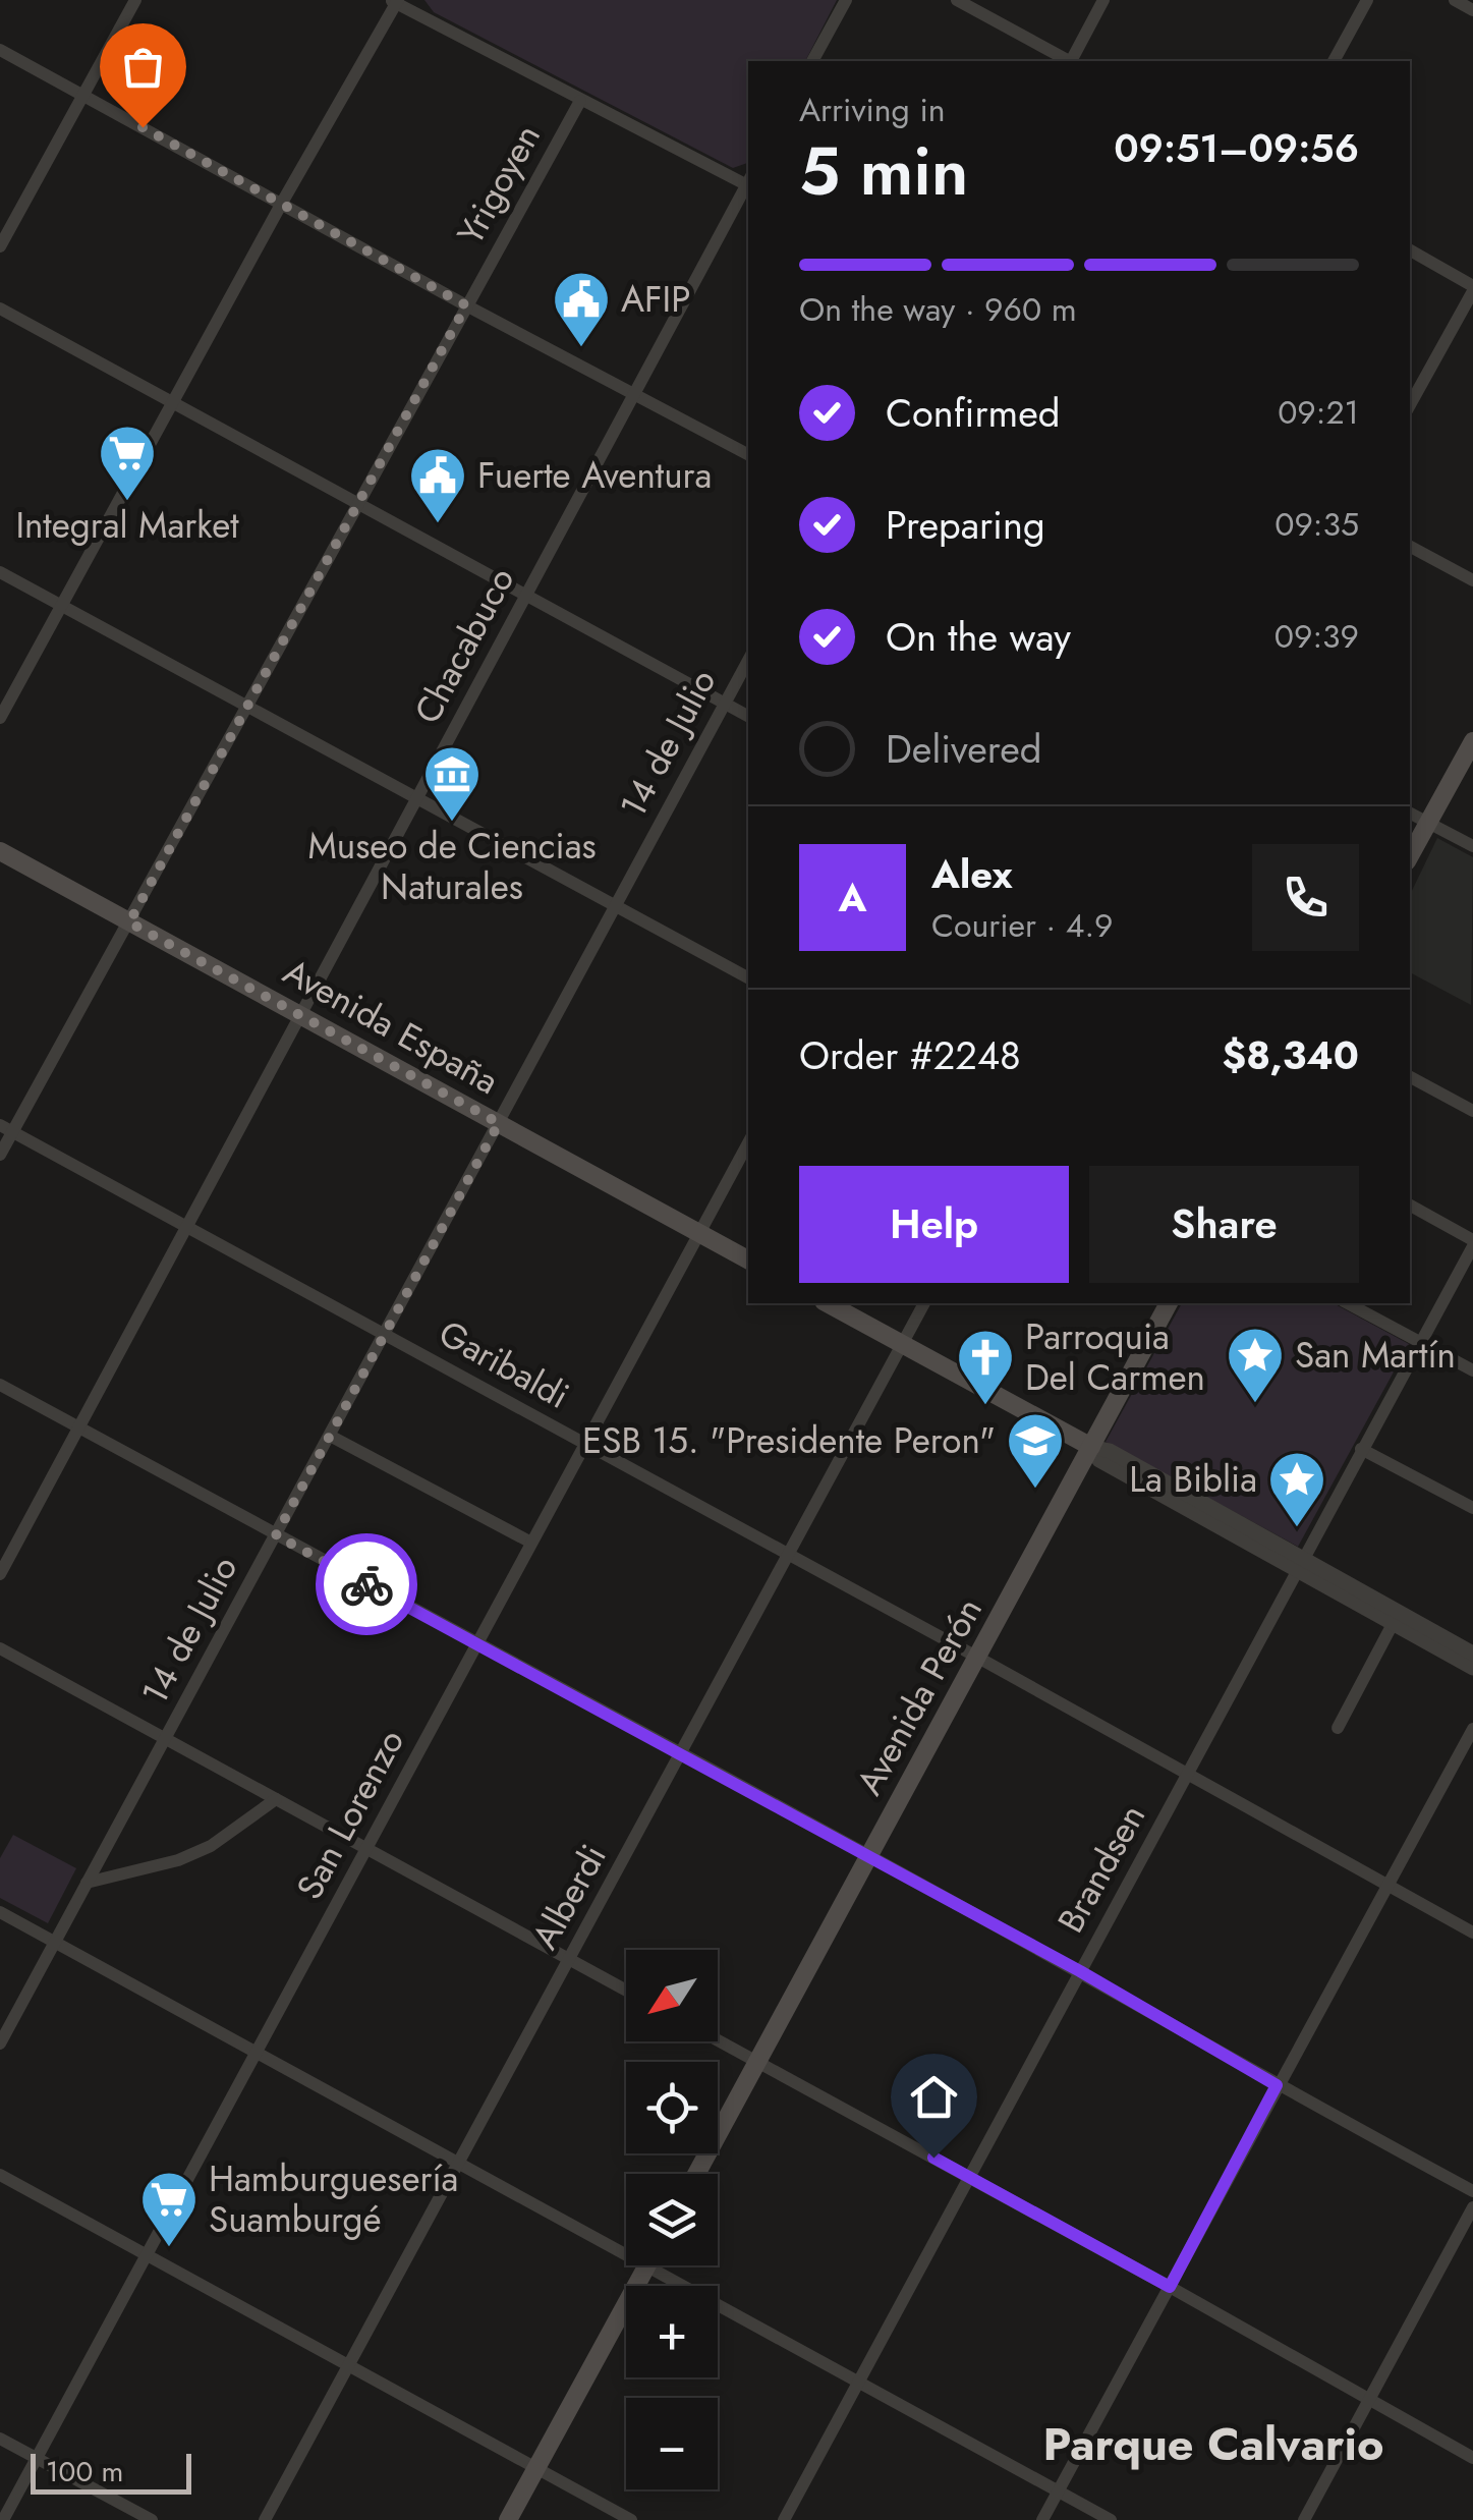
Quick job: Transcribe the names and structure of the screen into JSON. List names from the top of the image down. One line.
{"streets":{"main road":["Avenida España","Avenida Perón"],"street":["Yrigoyen","Chacabuco","14 de Julio","Garibaldi","San Lorenzo","Brandsen","Alberdi"]},"crossings":[["Yrigoyen","Avenida España"],["Yrigoyen","Garibaldi"],["Chacabuco","Avenida España"],["Chacabuco","Garibaldi"],["14 de Julio","Avenida España"],["14 de Julio","Garibaldi"],["Avenida España","San Lorenzo"],["Garibaldi","Avenida Perón"],["Garibaldi","San Lorenzo"],["Garibaldi","Brandsen"],["Garibaldi","Alberdi"]],"districts":["Parque Calvario"],"places":{"public building":["AFIP","Fuerte Aventura"],"supermarket":["Integral Market","Hamburguesería Suamburgé"],"museum":["Museo de Ciencias Naturales"],"place":["San Martín","La Biblia"],"church":["Parroquia Del Carmen"],"school or university":["ESB 15. \"Presidente Peron\""]},"scale_bar":"100 m","north":"bottom left","page":{"heading":["5 min","Arriving in","09:51–09:56"],"panel":["Alex","Courier · 4.9","Order #2248","$8,340"],"bar":"On the way · 960 m","list":[["Confirmed","09:21"],["Preparing","09:35"],["On the way","09:39"],"Delivered"],"round":"A","buttons":["Help","Share"],"map_buttons":["+","−"],"scale":"100 m"}}
